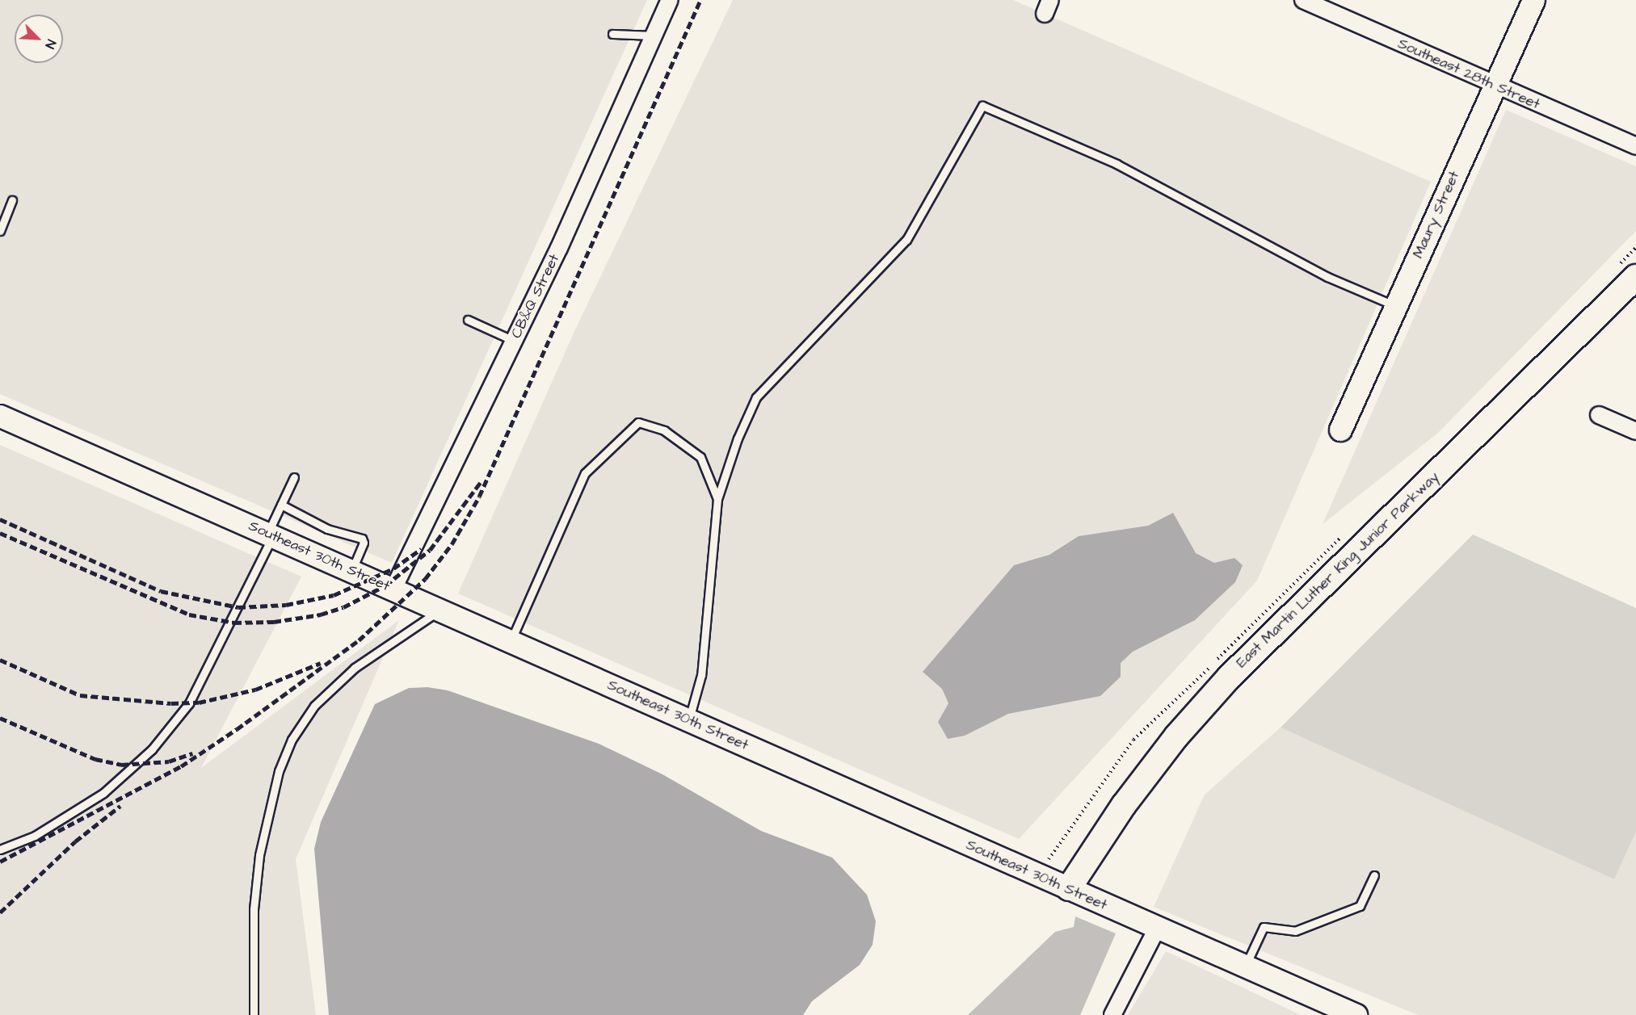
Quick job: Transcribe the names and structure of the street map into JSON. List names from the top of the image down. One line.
{"streets":{"main road":["Maury Street","Southeast 30th Street","East Martin Luther King Junior Parkway"],"street":["Southeast 28th Street","CB&Q Street"]},"crossings":[["Southeast 28th Street","Maury Street"],["CB&Q Street","Southeast 30th Street"],["Southeast 30th Street","East Martin Luther King Junior Parkway"]],"north":"bottom right"}
